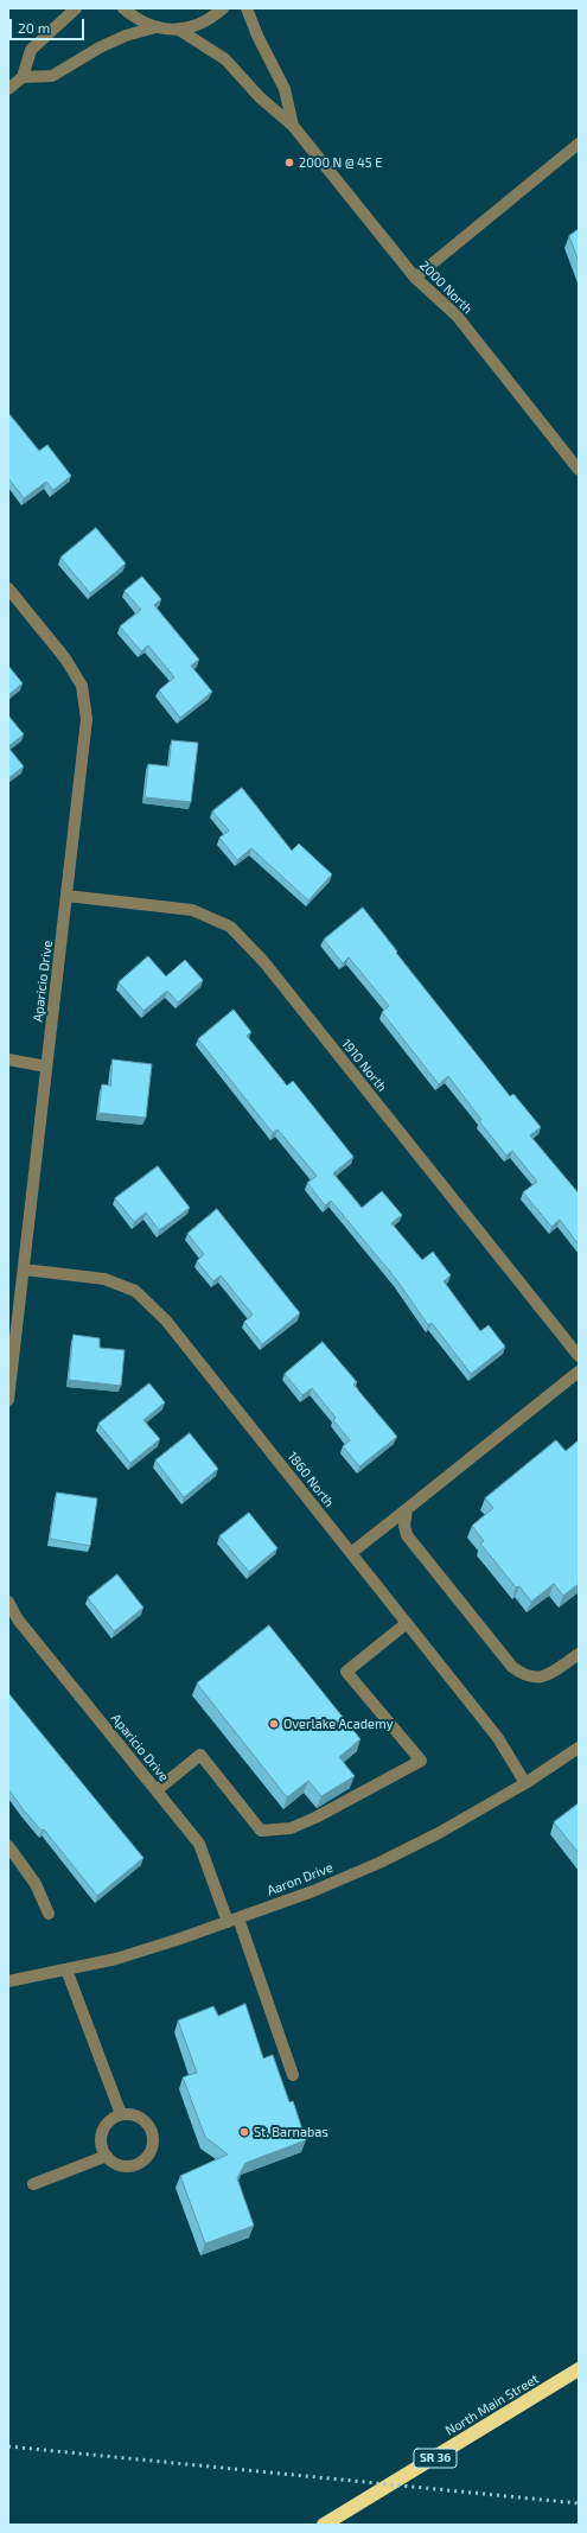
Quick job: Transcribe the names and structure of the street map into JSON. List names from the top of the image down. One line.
{"streets":{"highway":["North Main Street","SR 36"],"street":["2000 North","Aparicio Drive","1910 North","1860 North","Aaron Drive"]},"crossings":[["Aparicio Drive","1910 North"],["Aparicio Drive","1860 North"],["Aparicio Drive","Aaron Drive"],["1860 North","Aaron Drive"]],"places":["2000 N @ 45 E","Overlake Academy","St. Barnabas"],"scale_bar":"20 m"}
